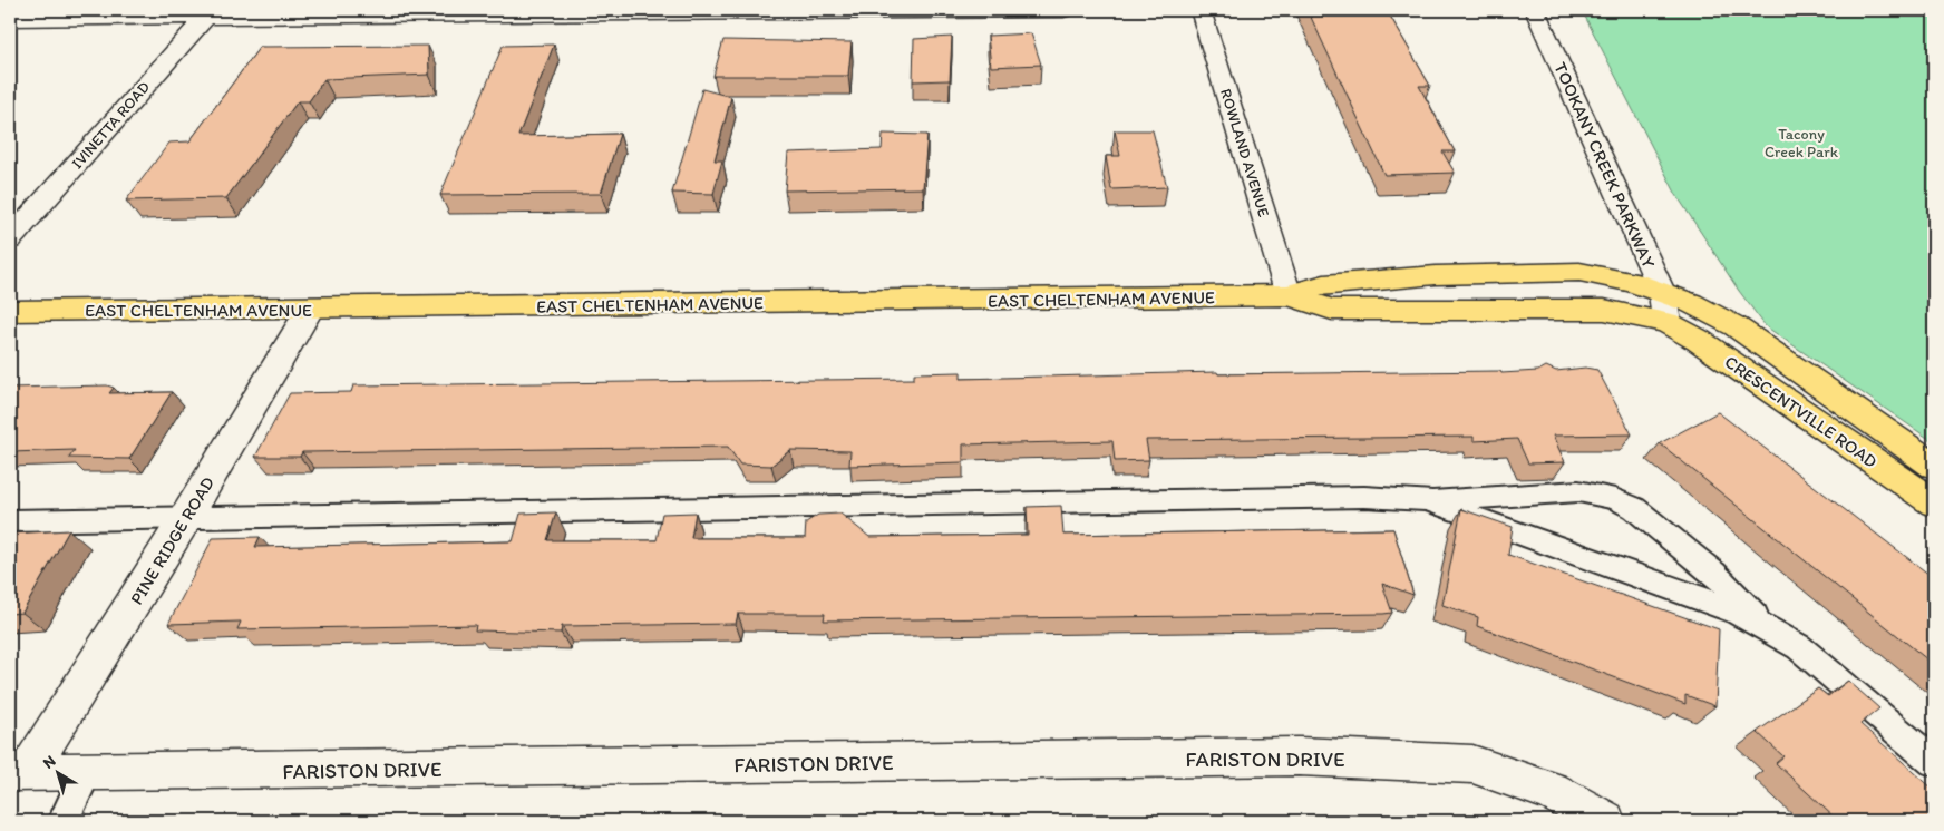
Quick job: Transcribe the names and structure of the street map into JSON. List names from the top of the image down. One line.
{"streets":{"highway":["EAST CHELTENHAM AVENUE","CRESCENTVILLE ROAD"],"street":["IVINETTA ROAD","ROWLAND AVENUE","TOOKANY CREEK PARKWAY","PINE RIDGE ROAD","FARISTON DRIVE"]},"crossings":[["ROWLAND AVENUE","EAST CHELTENHAM AVENUE"],["TOOKANY CREEK PARKWAY","EAST CHELTENHAM AVENUE"],["TOOKANY CREEK PARKWAY","CRESCENTVILLE ROAD"],["EAST CHELTENHAM AVENUE","CRESCENTVILLE ROAD"],["EAST CHELTENHAM AVENUE","PINE RIDGE ROAD"],["PINE RIDGE ROAD","FARISTON DRIVE"]],"parks":["Tacony Creek Park"],"north":"top left"}
